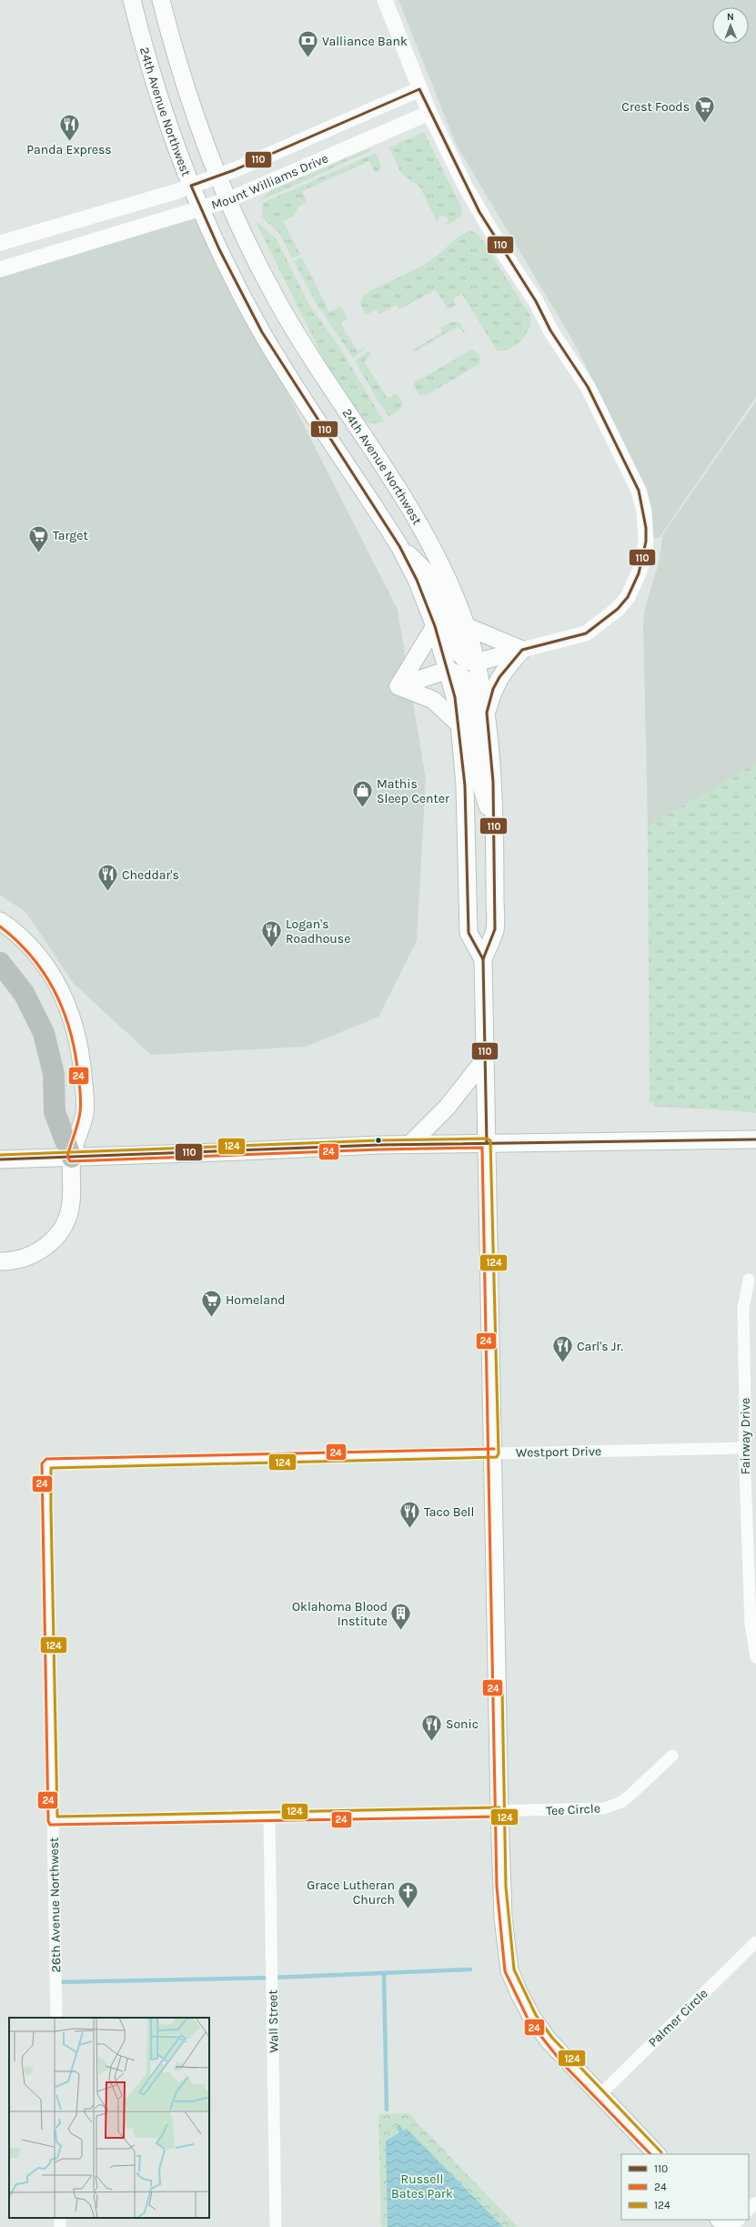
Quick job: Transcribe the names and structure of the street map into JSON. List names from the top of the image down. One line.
{"streets":{"main road":["24th Avenue Northwest"],"street":["Mount Williams Drive","Fairway Drive","Westport Drive","Tee Circle","26th Avenue Northwest","Palmer Circle","Wall Street"]},"crossings":[["24th Avenue Northwest","Mount Williams Drive"],["24th Avenue Northwest","Westport Drive"],["24th Avenue Northwest","Tee Circle"],["24th Avenue Northwest","Palmer Circle"],["Fairway Drive","Westport Drive"],["Westport Drive","26th Avenue Northwest"],["Tee Circle","26th Avenue Northwest"],["Tee Circle","Wall Street"]],"parks":["Russell Bates Park"],"places":{"bank":["Valliance Bank"],"supermarket":["Crest Foods","Target","Homeland"],"restaurant":["Panda Express","Cheddar's","Logan's Roadhouse","Carl's Jr.","Taco Bell","Sonic"],"shop":["Mathis Sleep Center"],"building":["Oklahoma Blood Institute"],"church":["Grace Lutheran Church"]},"lines":["transit line 110","transit line 24","transit line 124"],"legend":["110","24","124"],"north":"top"}
